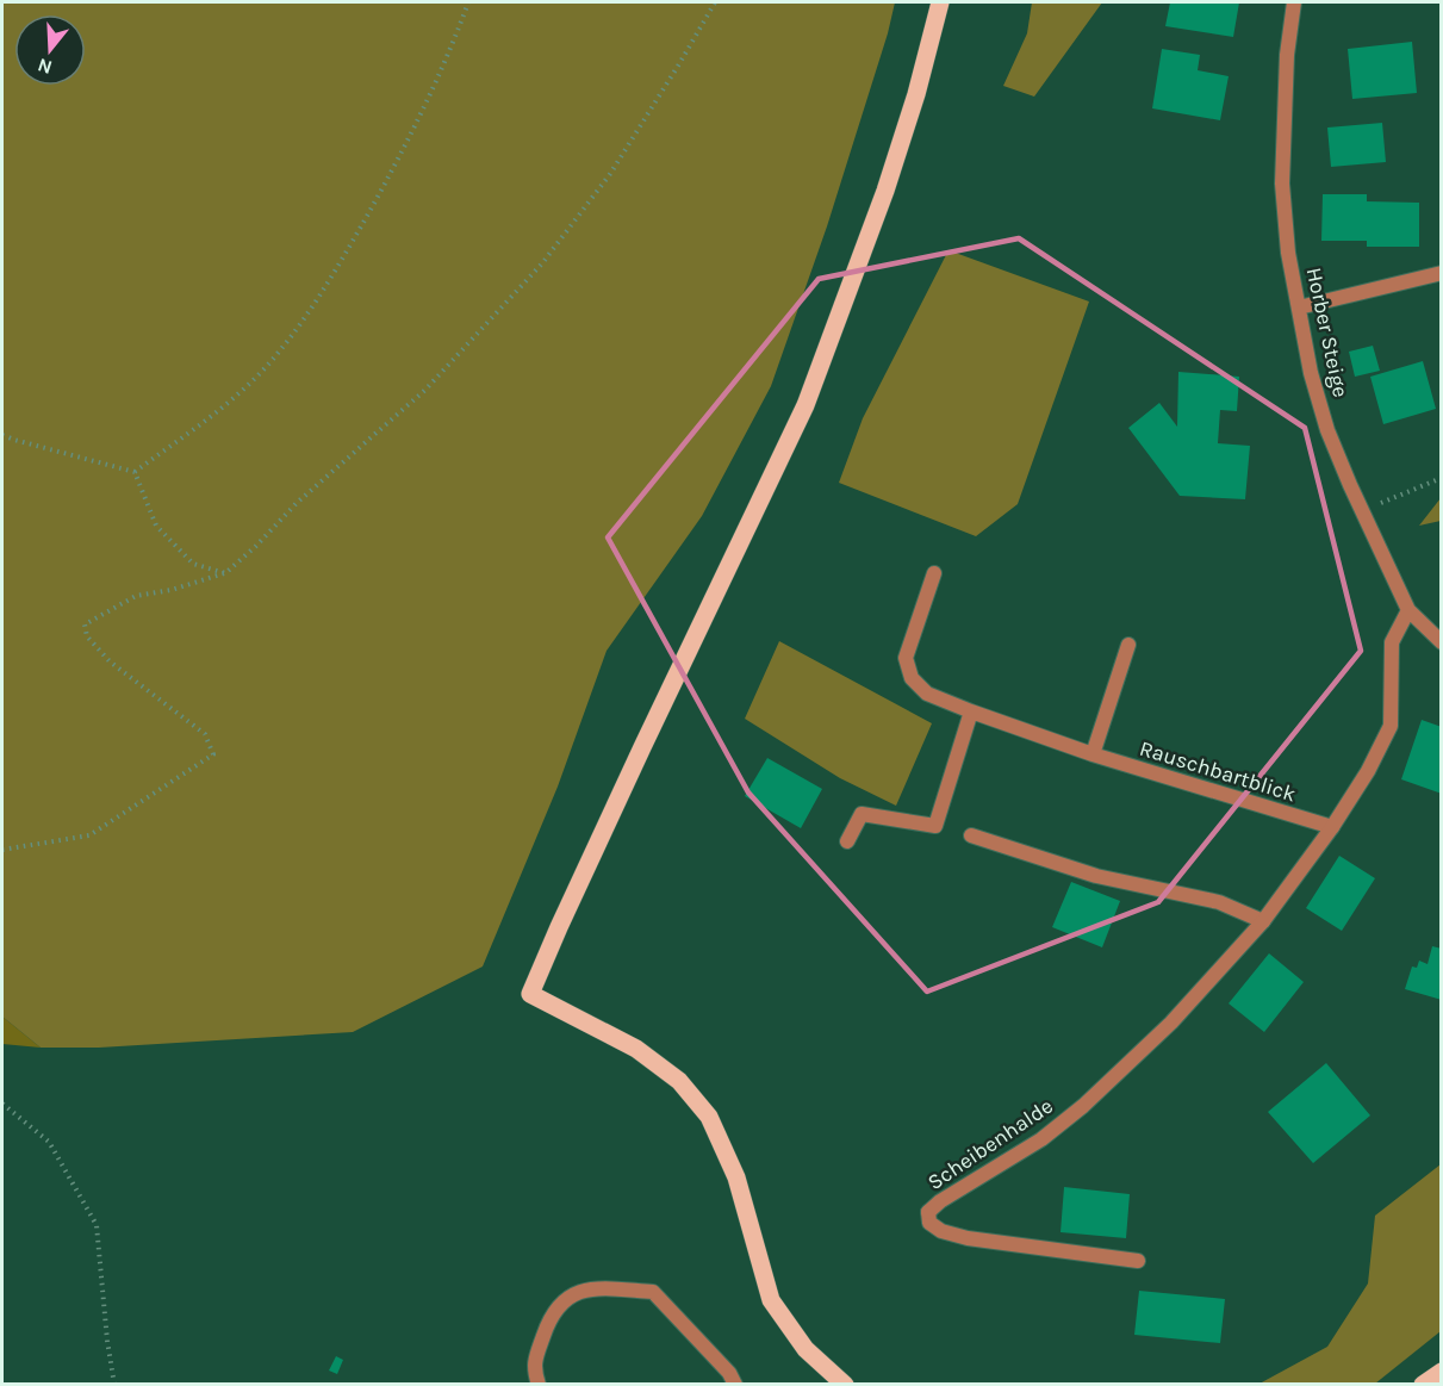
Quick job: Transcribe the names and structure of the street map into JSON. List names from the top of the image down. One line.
{"streets":{"street":["Horber Steige","Rauschbartblick","Scheibenhalde"]},"crossings":[["Horber Steige","Scheibenhalde"],["Rauschbartblick","Scheibenhalde"]],"north":"bottom"}
